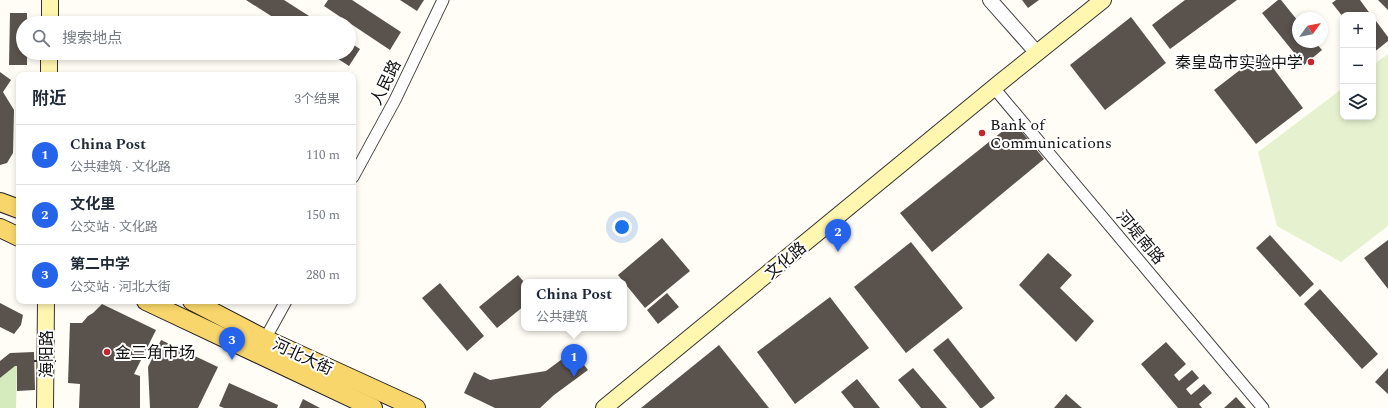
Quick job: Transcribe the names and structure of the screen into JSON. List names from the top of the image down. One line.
{"streets":{"main road":["文化路","海阳路","河北大街"],"street":["人民路","河堤南路"]},"crossings":[["河堤南路","文化路"]],"places":["秦皇岛市实验中学","Bank of Communications","金三角市场"],"north":"top right","page":{"map_buttons":["+","−"],"search":"搜索地点","heading":["附近","3个结果"],"list":[{"mark":"1","name":"China Post","note":"公共建筑 · 文化路","value":"110 m"},{"mark":"2","name":"文化里","note":"公交站 · 文化路","value":"150 m"},{"mark":"3","name":"第二中学","note":"公交站 · 河北大街","value":"280 m"}],"pins":["2","3","1"],"popup":["China Post","公共建筑"]}}
